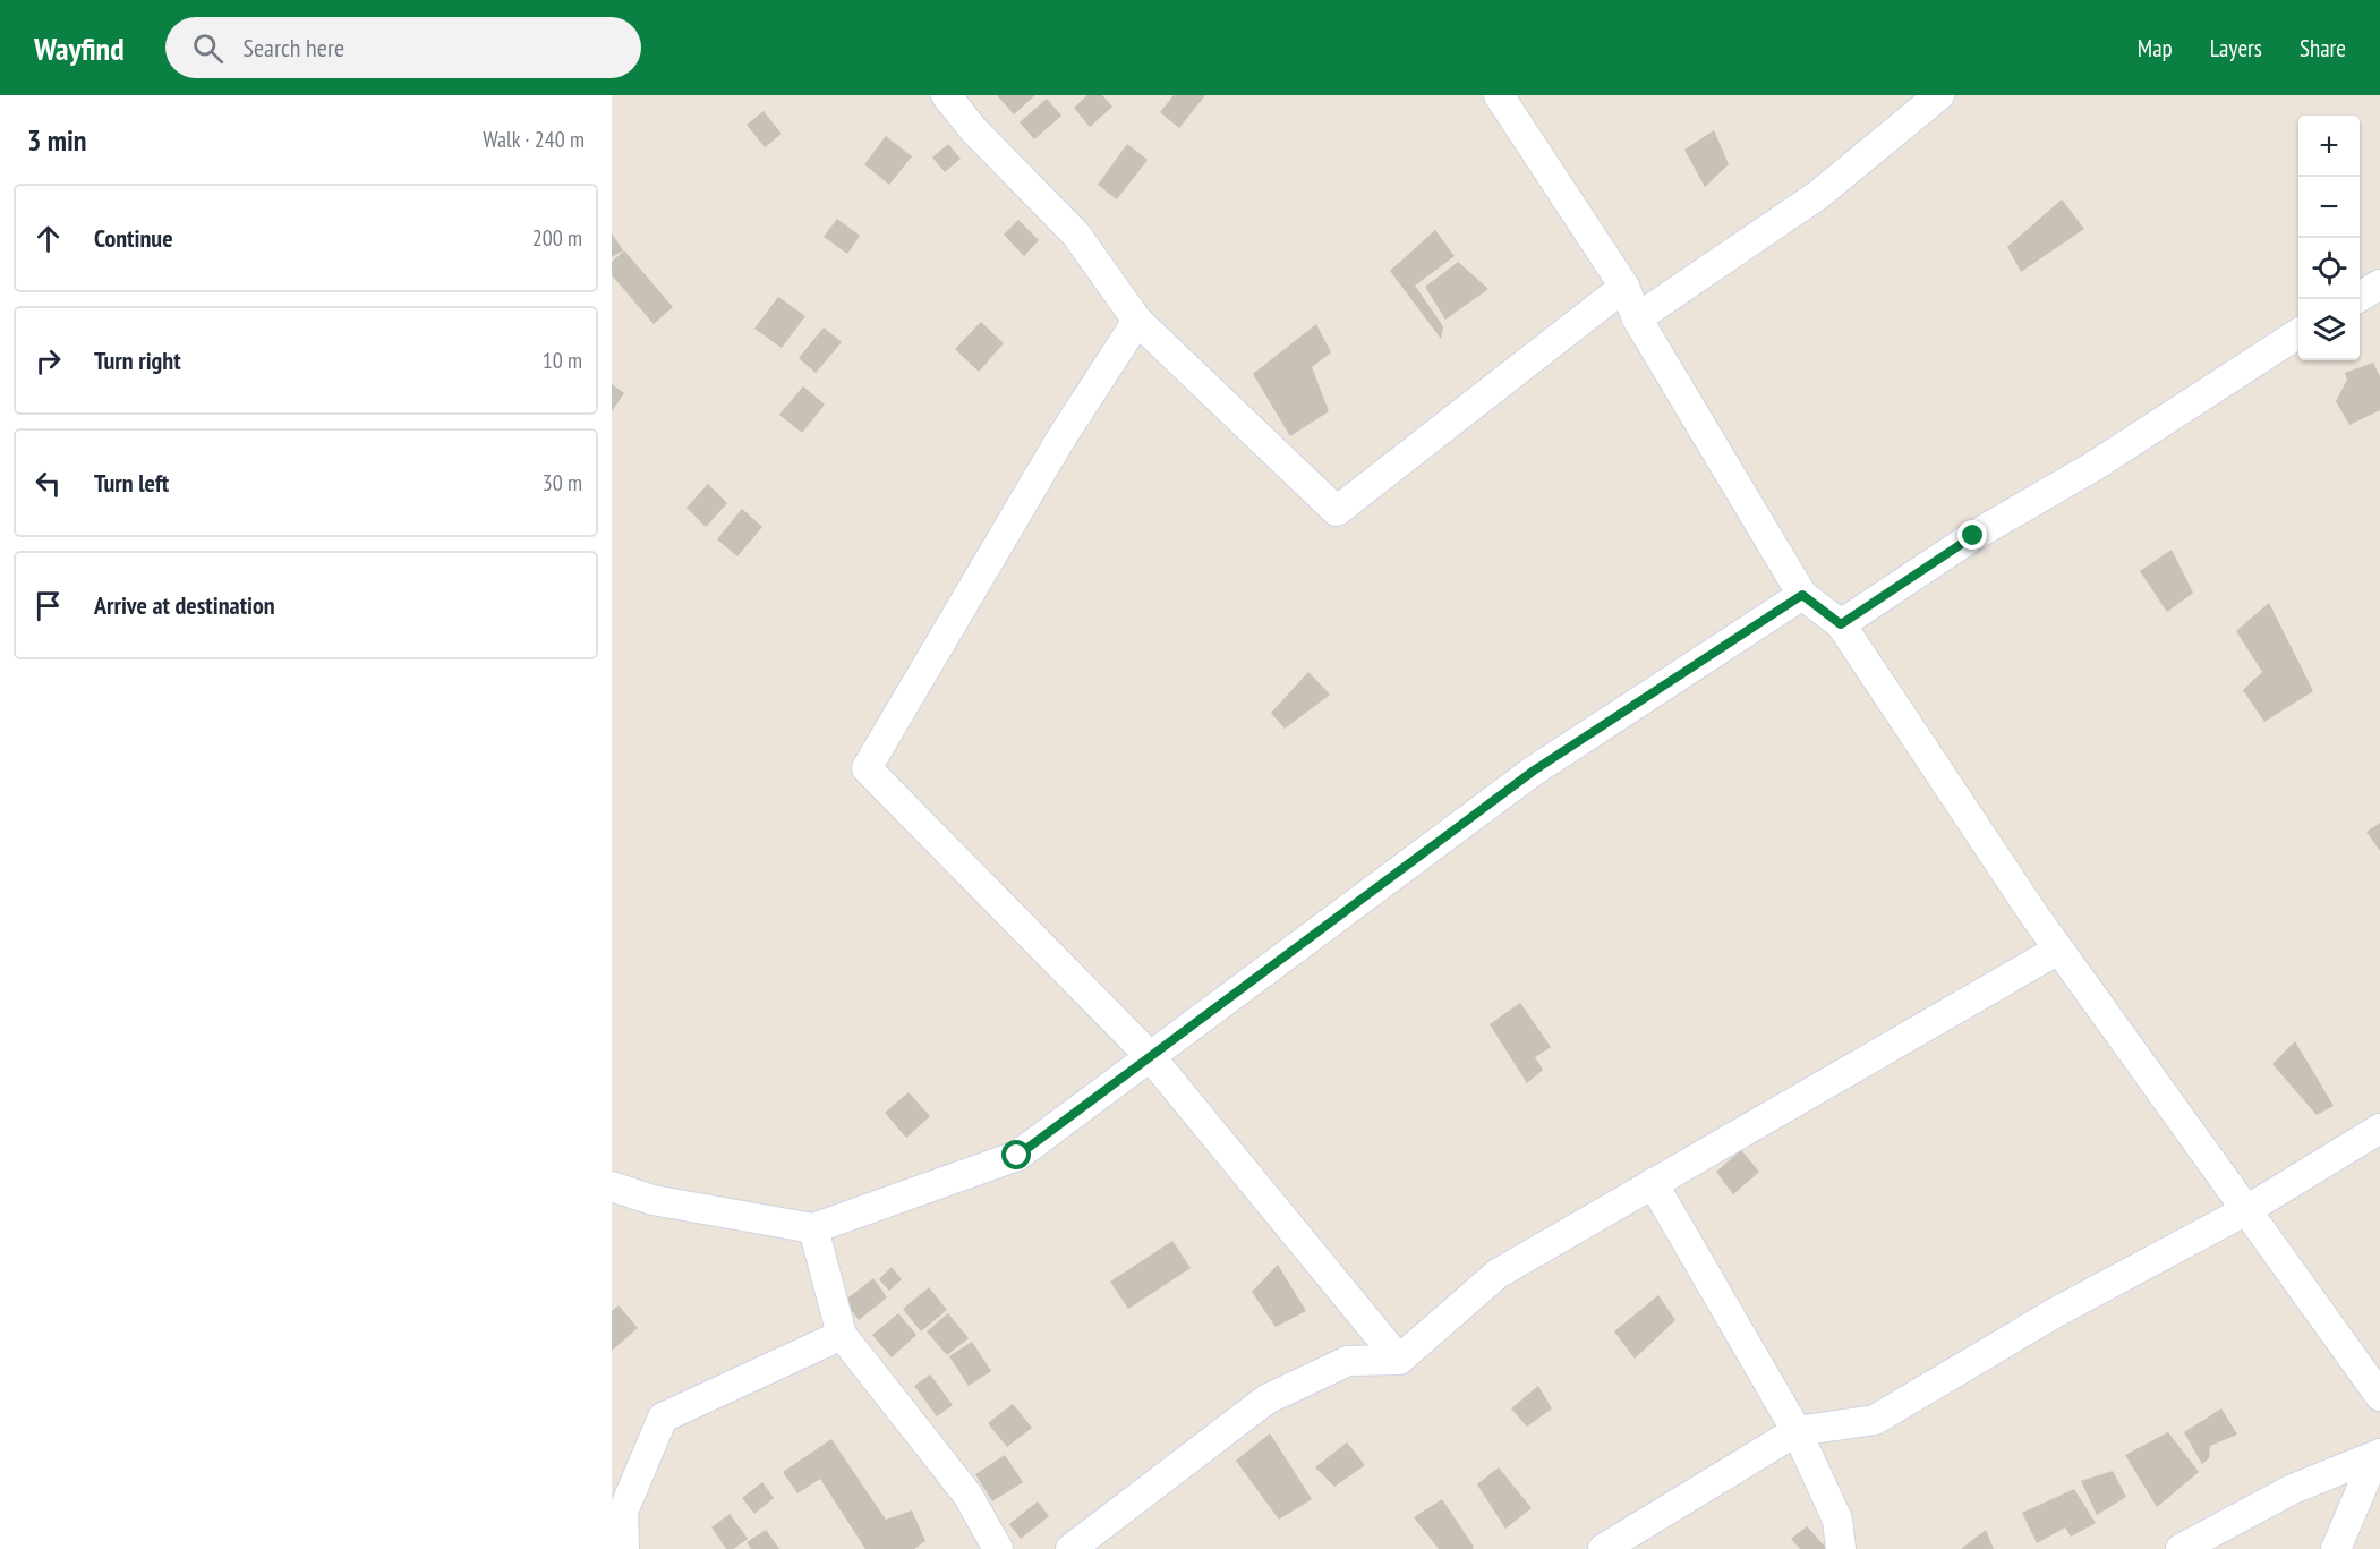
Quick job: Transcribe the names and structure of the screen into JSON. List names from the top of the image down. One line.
{"page":{"header":"Wayfind","search":"Search here","nav":["Map","Layers","Share"],"heading":["3 min","Walk · 240 m"],"map_buttons":["+","−"],"list":[["Continue","200 m"],["Turn right","10 m"],["Turn left","30 m"],"Arrive at destination"]}}
